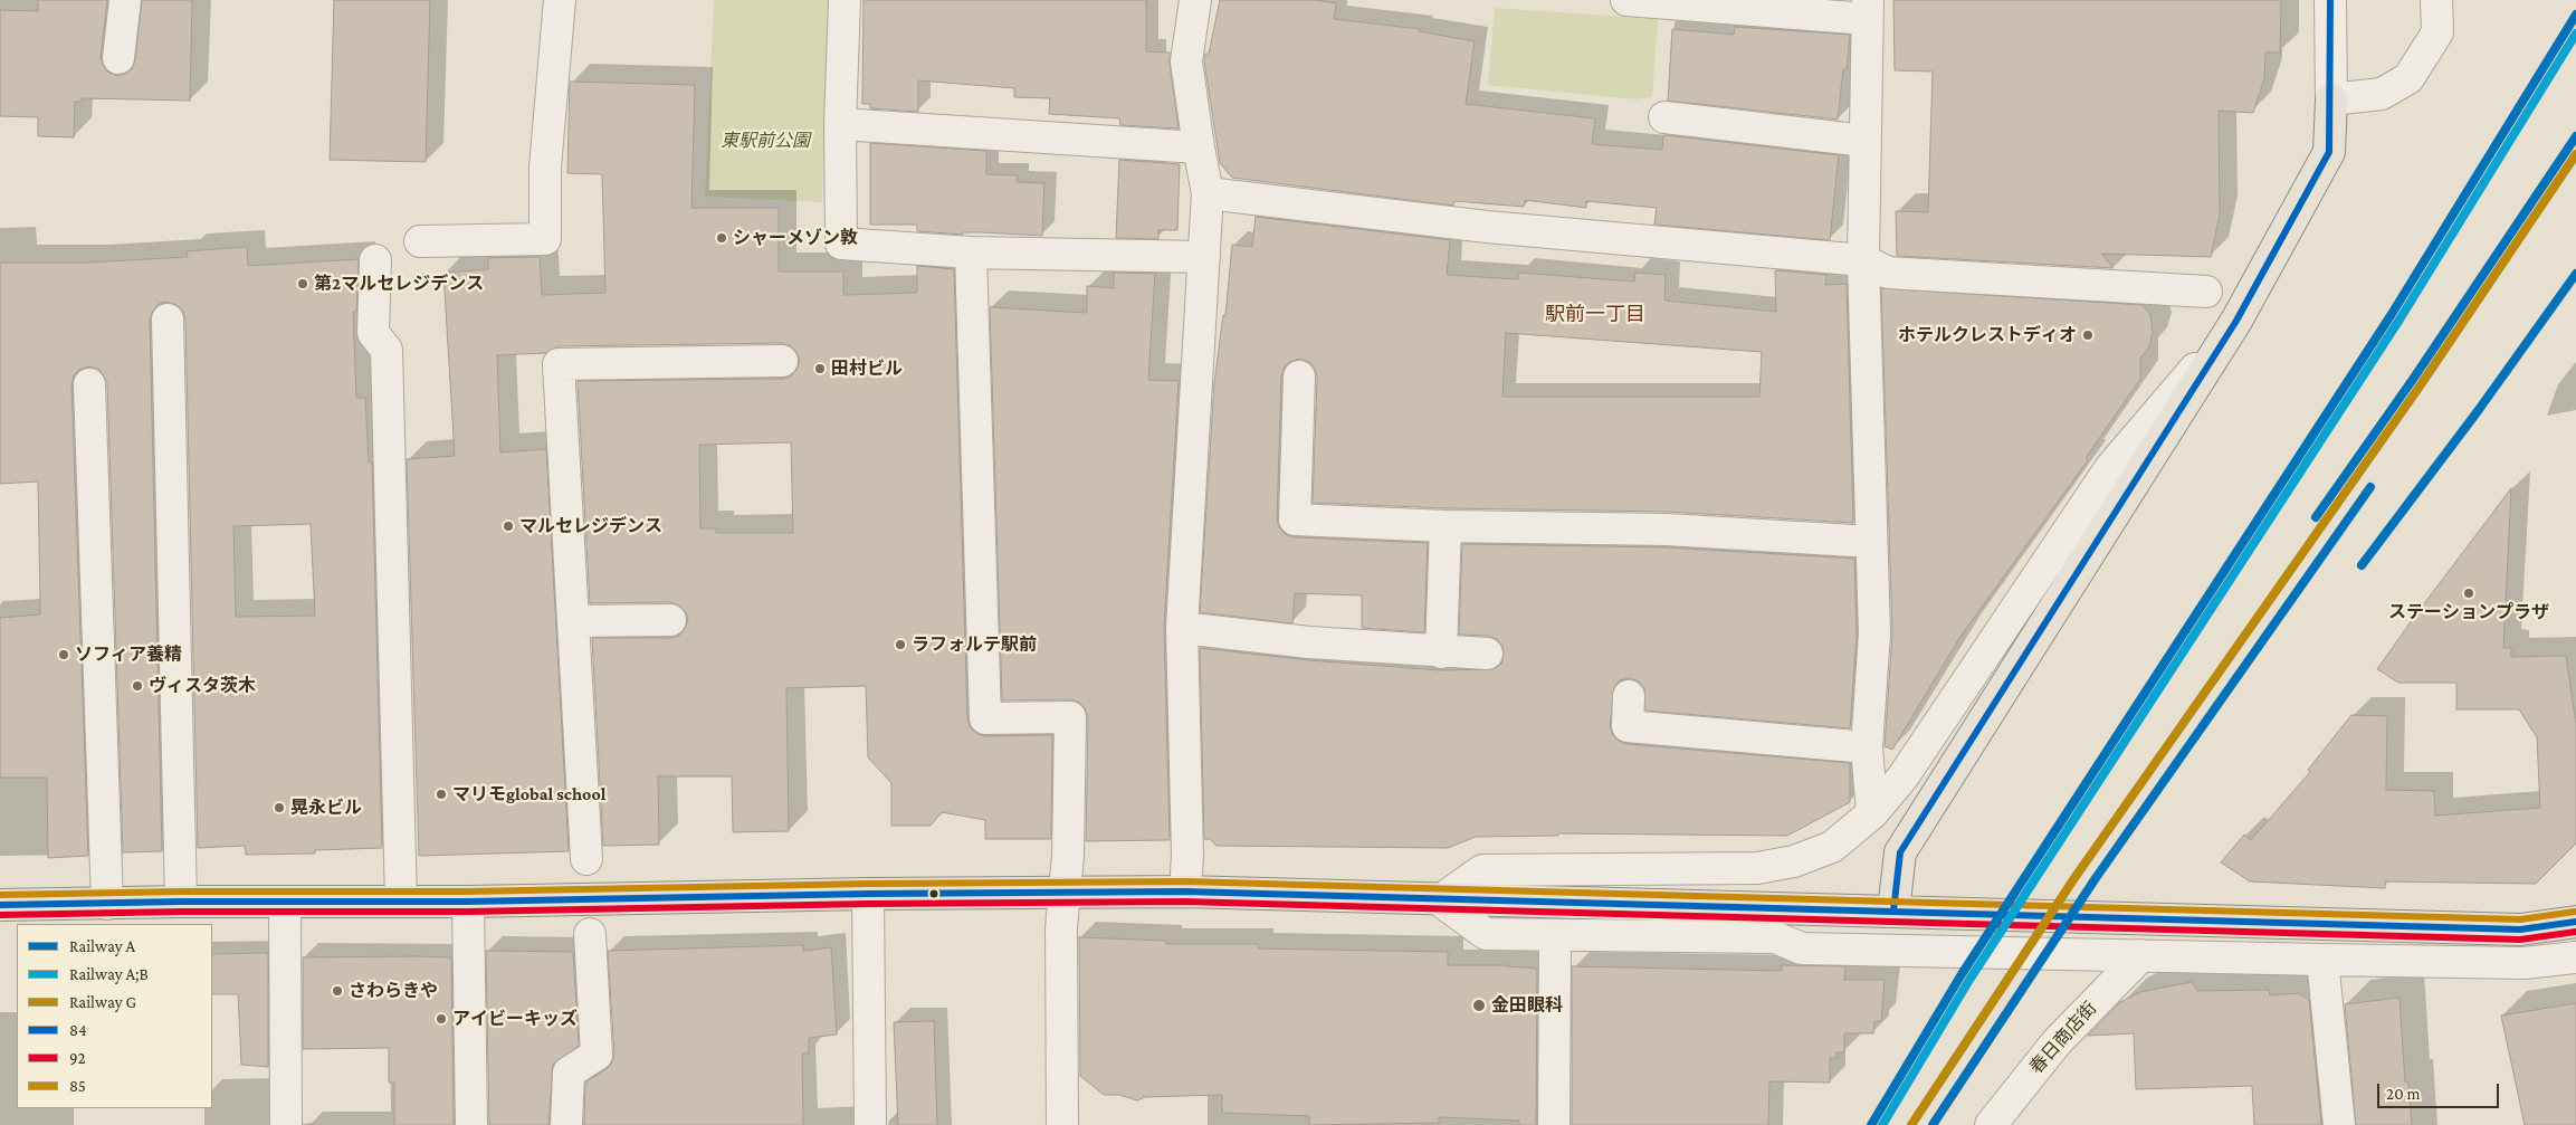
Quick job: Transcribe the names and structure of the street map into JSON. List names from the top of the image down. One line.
{"streets":{"street":["春日商店街"]},"districts":["駅前一丁目"],"parks":["東駅前公園"],"places":["シャーメゾン敦","第2マルセレジデンス","ホテルクレストディオ","田村ビル","マルセレジデンス","ステーションプラザ","ラフォルテ駅前","ソフィア養精","ヴィスタ茨木","マリモglobal school","晃永ビル","さわらきや","金田眼科","アイビーキッズ"],"lines":["transit line 84","rail line A","rail line A;B","rail line G","transit line 85","transit line 92"],"legend":["Railway A","Railway A;B","Railway G","84","92","85"],"scale_bar":"20 m"}
